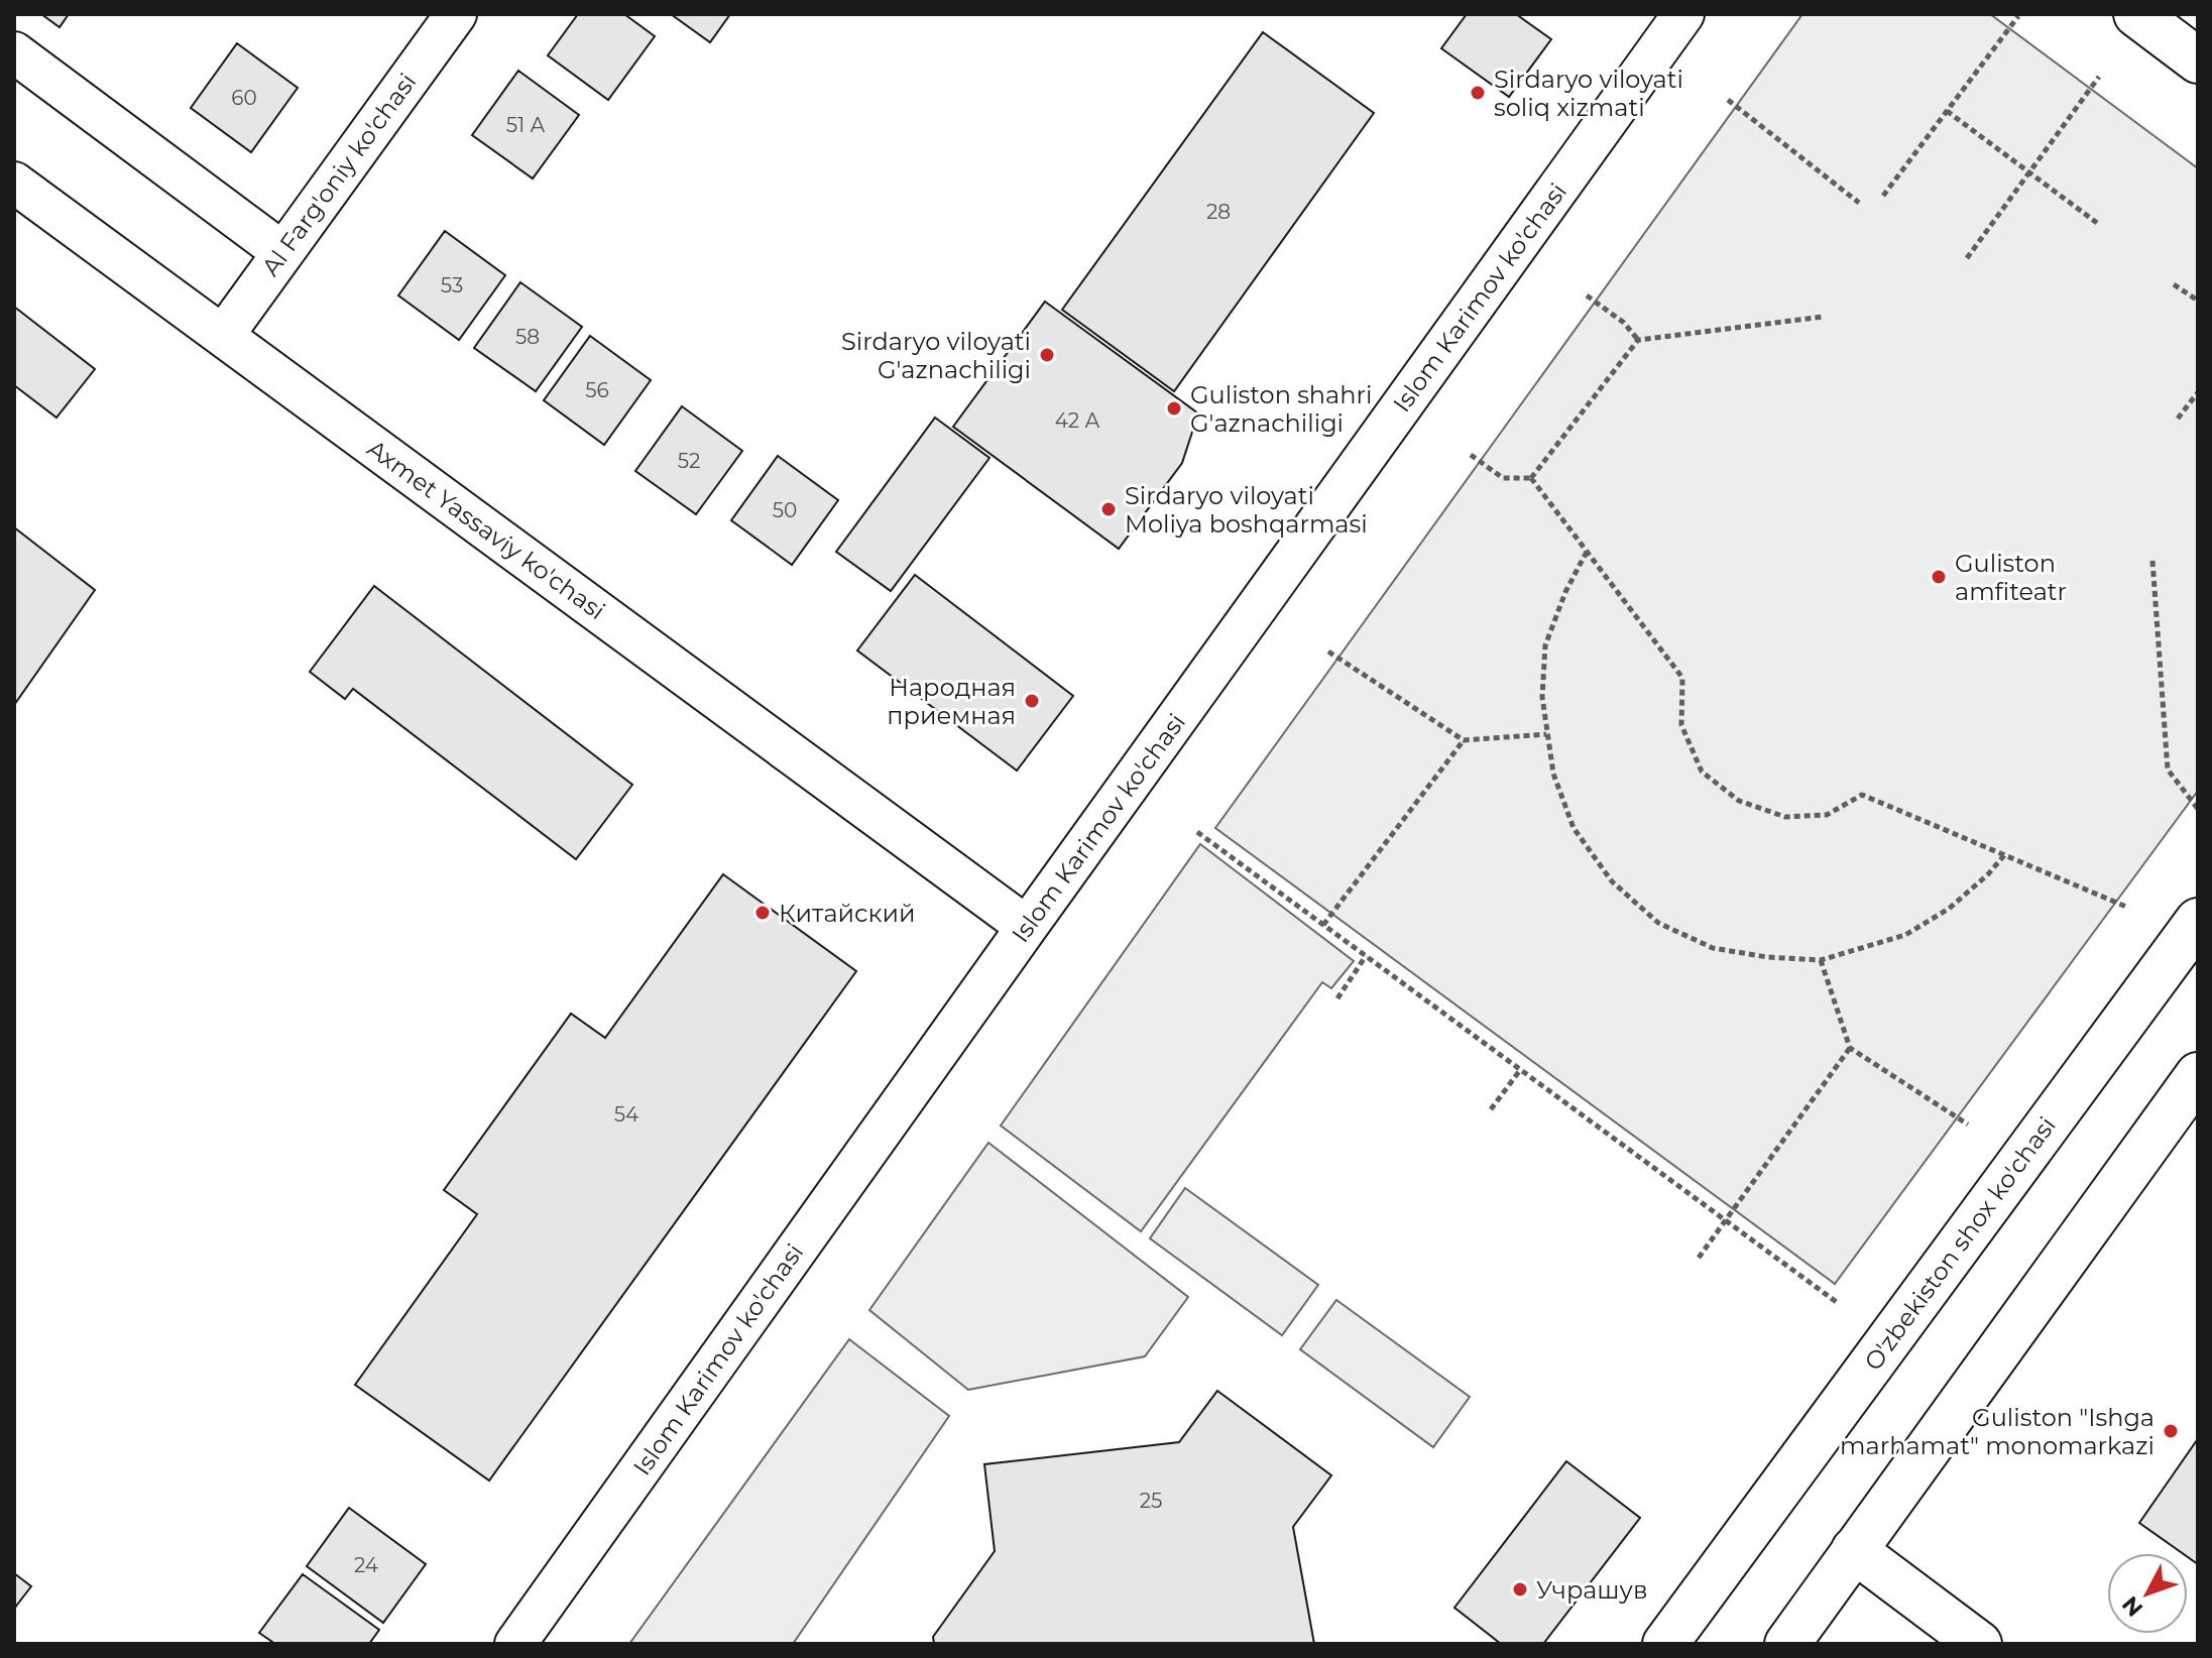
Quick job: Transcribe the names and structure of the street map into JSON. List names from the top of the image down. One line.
{"streets":{"main road":["O'zbekiston shox ko'chasi"],"street":["Al Farg'oniy ko'chasi","Islom Karimov ko'chasi","Axmet Yassaviy ko'chasi"]},"crossings":[["Al Farg'oniy ko'chasi","Axmet Yassaviy ko'chasi"],["Islom Karimov ko'chasi","Axmet Yassaviy ko'chasi"]],"places":["Sirdaryo viloyati soliq xizmati","Sirdaryo viloyati G'aznachiligi","Guliston shahri G'aznachiligi","Sirdaryo viloyati Moliya boshqarmasi","Guliston amfiteatr","Народная приемная","Китайский","Guliston \"Ishga marhamat\" monomarkazi","Учрашув"],"house_numbers":["60","51 А","28","53","58","56","42 А","52","50","54","25","24"],"north":"bottom left"}
